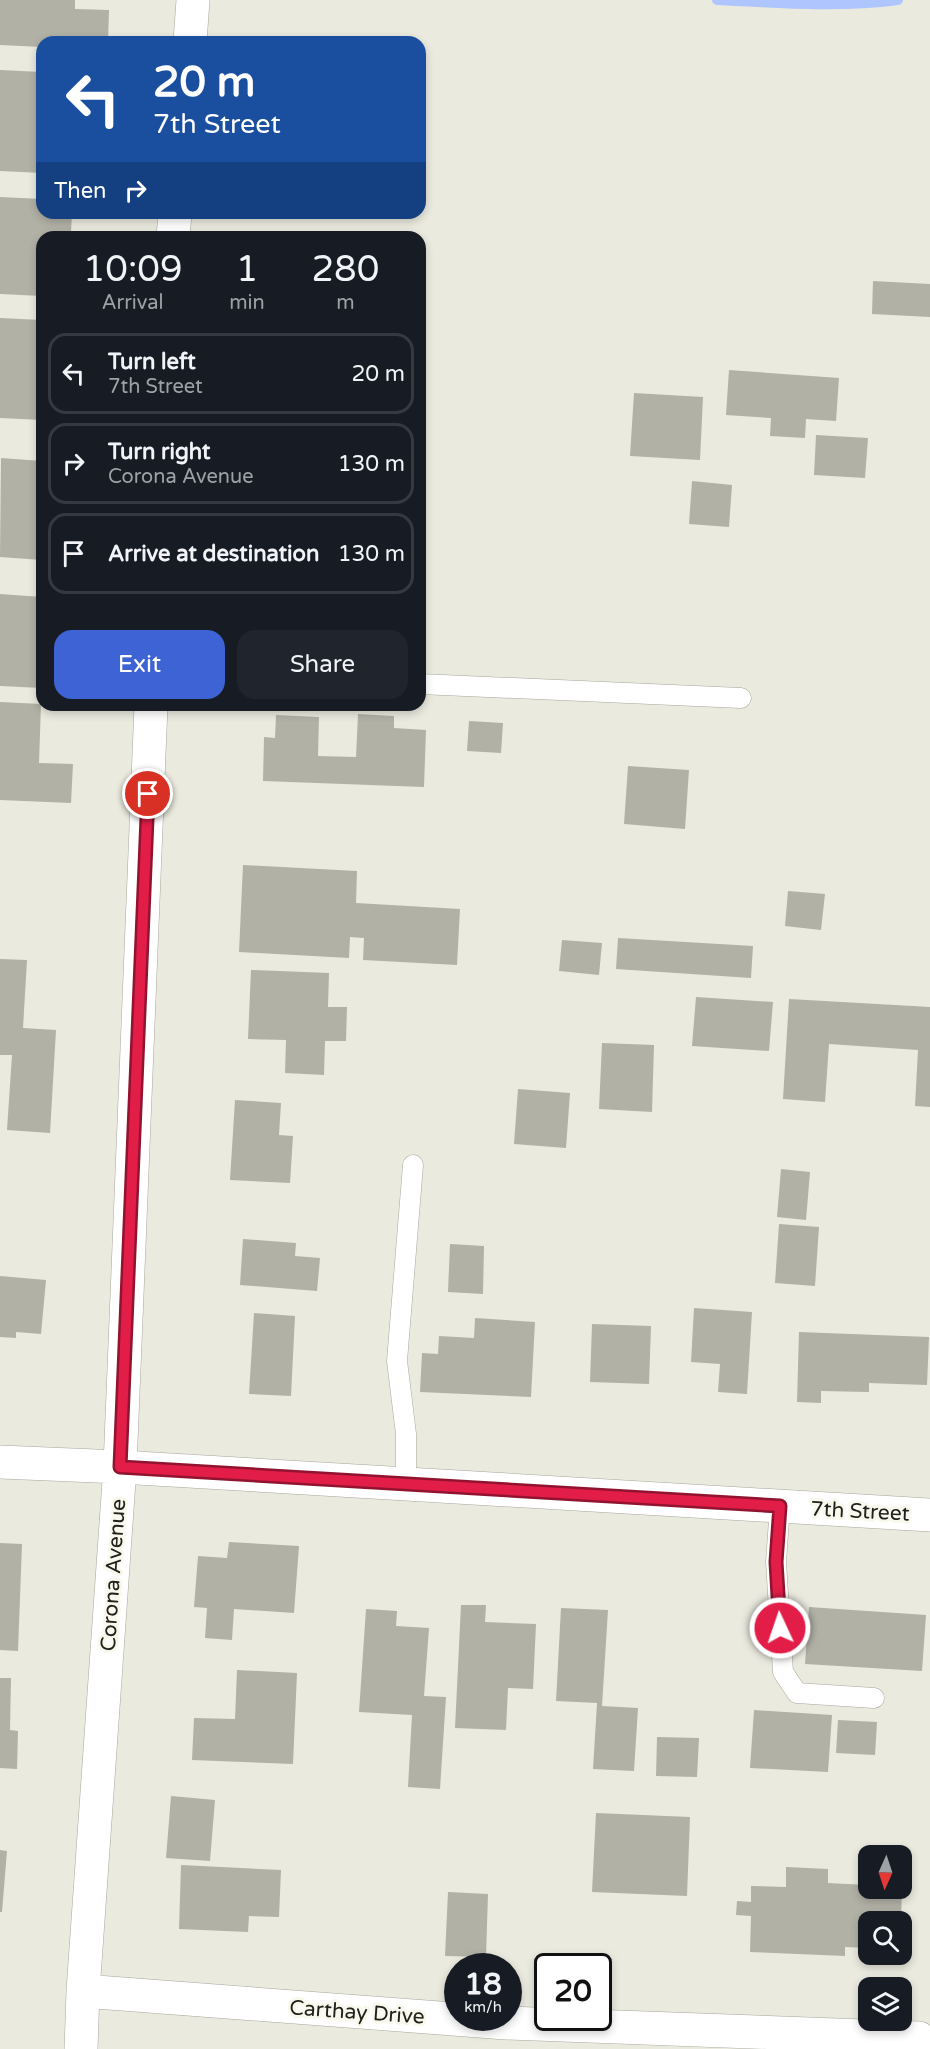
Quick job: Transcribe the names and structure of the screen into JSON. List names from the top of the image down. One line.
{"streets":{"street":["7th Street","Corona Avenue","Carthay Drive"]},"crossings":[["7th Street","Corona Avenue"],["Corona Avenue","Carthay Drive"]],"north":"bottom","page":{"turn":["20 m","7th Street"],"then":"Then","eta":["10:09","Arrival","1","min","280","m"],"list":[{"name":"Turn left","note":"7th Street","value":"20 m"},{"name":"Turn right","note":"Corona Avenue","value":"130 m"},{"name":"Arrive at destination","value":"130 m"}],"buttons":["Exit","Share"],"speed":"18 km/h","limit":"20"}}
